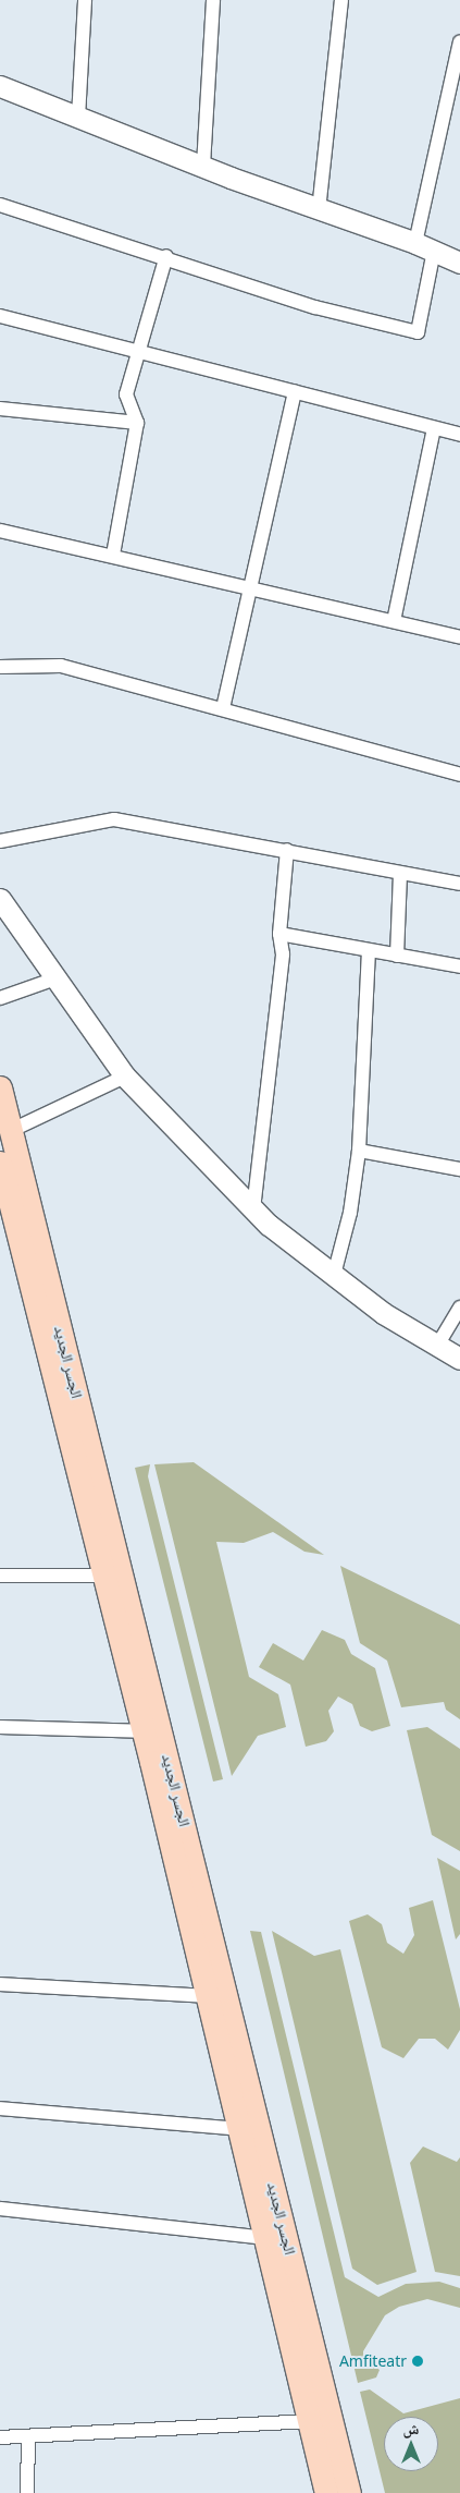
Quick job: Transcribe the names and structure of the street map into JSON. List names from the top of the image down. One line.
{"streets":{"main road":["الجسر الجديد"]},"places":["Amfiteatr"],"north":"top"}
